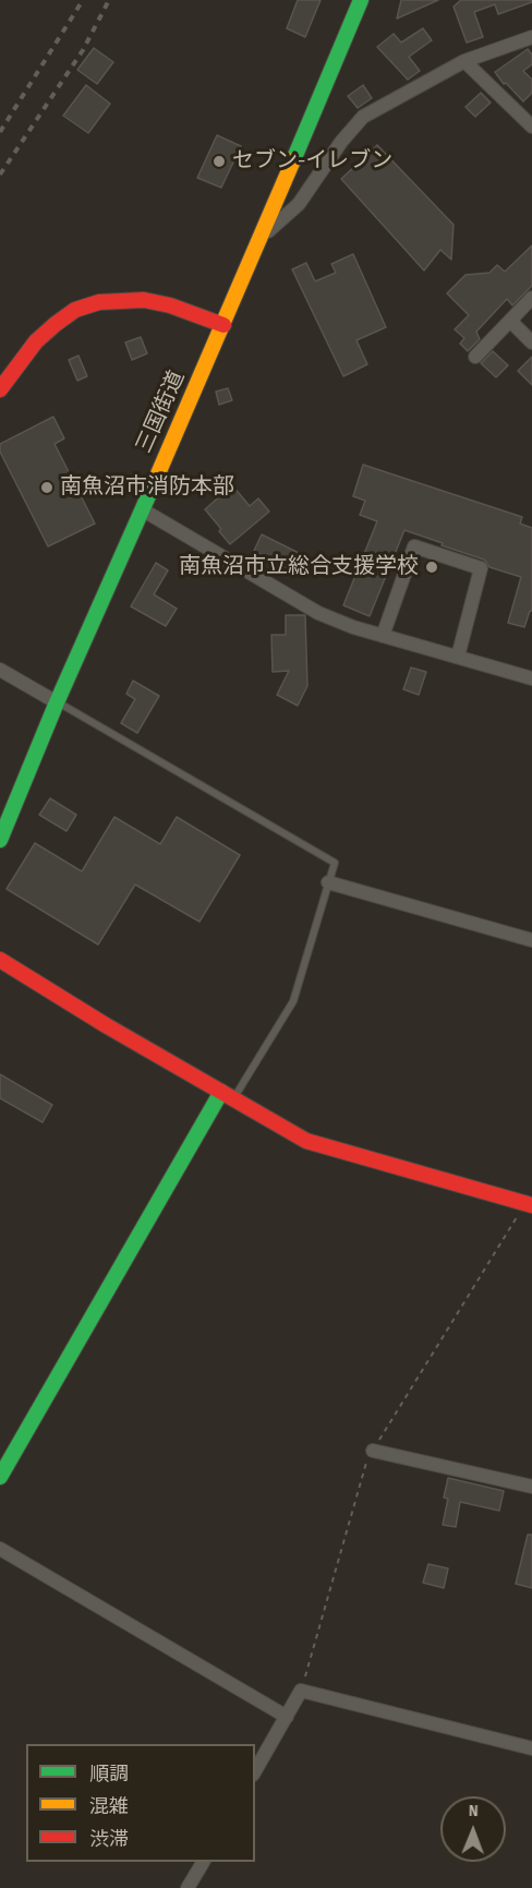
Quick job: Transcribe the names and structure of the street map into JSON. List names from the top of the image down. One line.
{"streets":{"main road":["三国街道"]},"places":["セブン-イレブン","南魚沼市消防本部","南魚沼市立総合支援学校"],"legend":["順調","混雑","渋滞"],"north":"top"}
